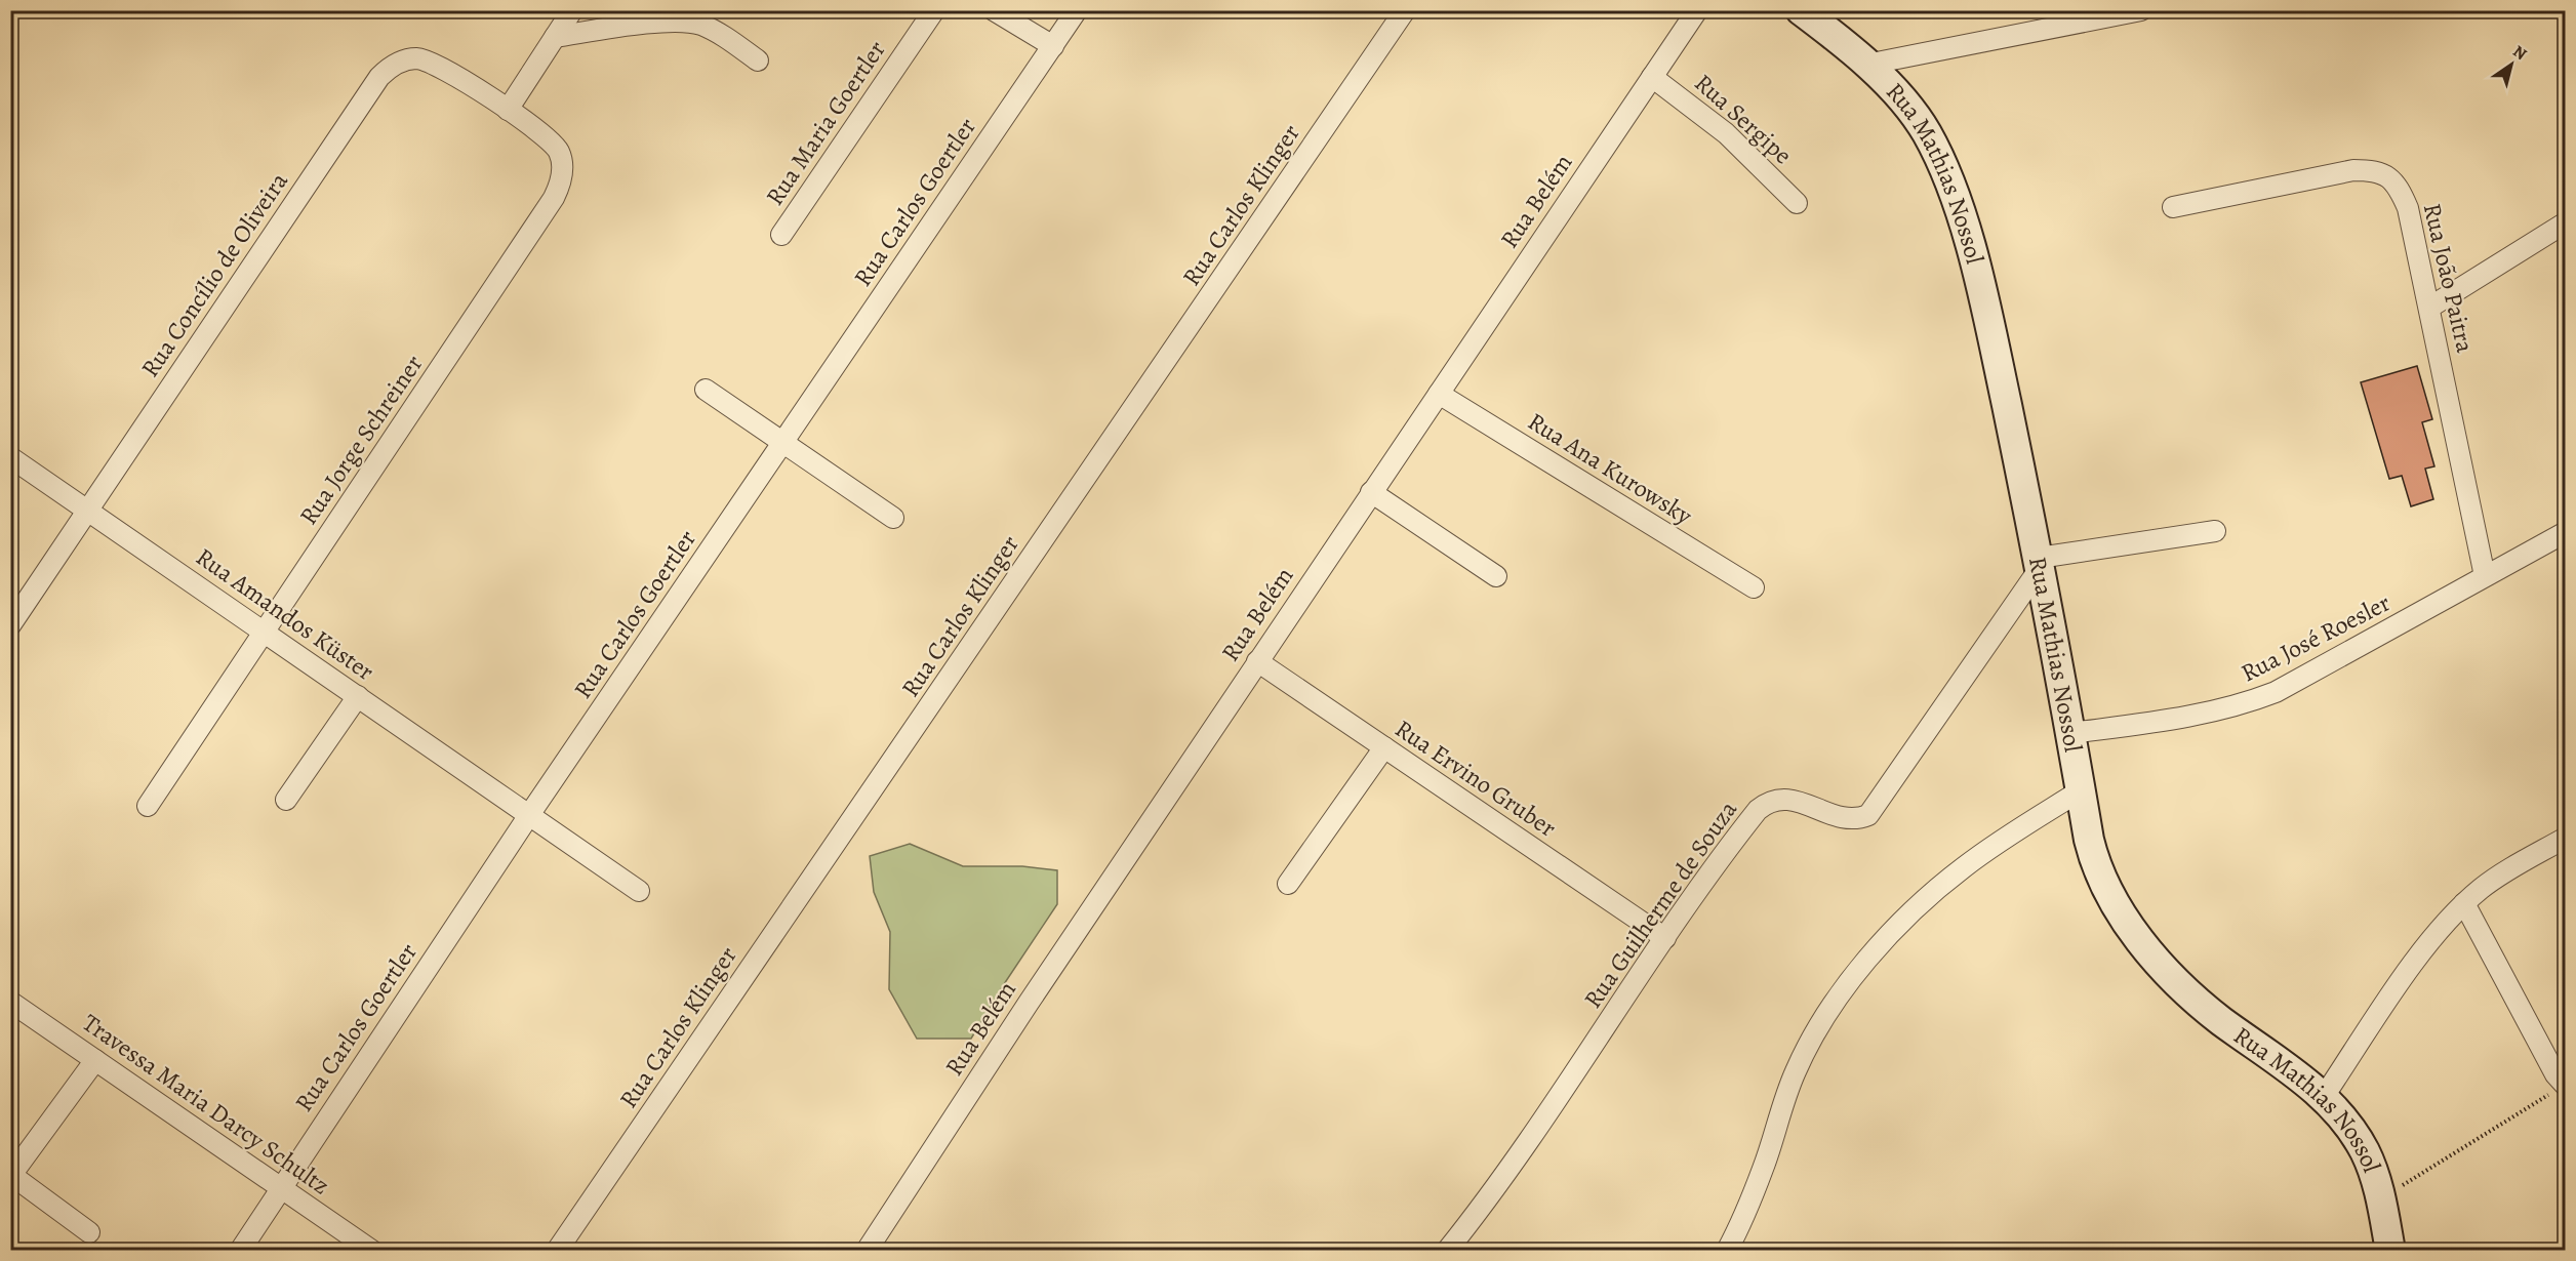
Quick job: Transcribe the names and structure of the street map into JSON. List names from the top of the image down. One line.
{"streets":{"street":["Rua Sergipe","Rua Maria Goertler","Rua Mathias Nossol","Rua Belém","Rua Carlos Goertler","Rua Carlos Klinger","Rua Concílio de Oliveira","Rua João Paitra","Rua Jorge Schreiner","Rua Ana Kurowsky","Rua Amandos Küster","Rua José Roesler","Rua Ervino Gruber","Rua Guilherme de Souza","Travessa Maria Darcy Schultz"]},"crossings":[["Rua Sergipe","Rua Belém"],["Rua Mathias Nossol","Rua José Roesler"],["Rua Mathias Nossol","Rua Guilherme de Souza"],["Rua Belém","Rua Ana Kurowsky"],["Rua Belém","Rua Ervino Gruber"],["Rua Carlos Goertler","Rua Amandos Küster"],["Rua Carlos Goertler","Travessa Maria Darcy Schultz"],["Rua Concílio de Oliveira","Rua Jorge Schreiner"],["Rua Concílio de Oliveira","Rua Amandos Küster"],["Rua João Paitra","Rua José Roesler"],["Rua Jorge Schreiner","Rua Amandos Küster"],["Rua Ervino Gruber","Rua Guilherme de Souza"]],"north":"top right"}
